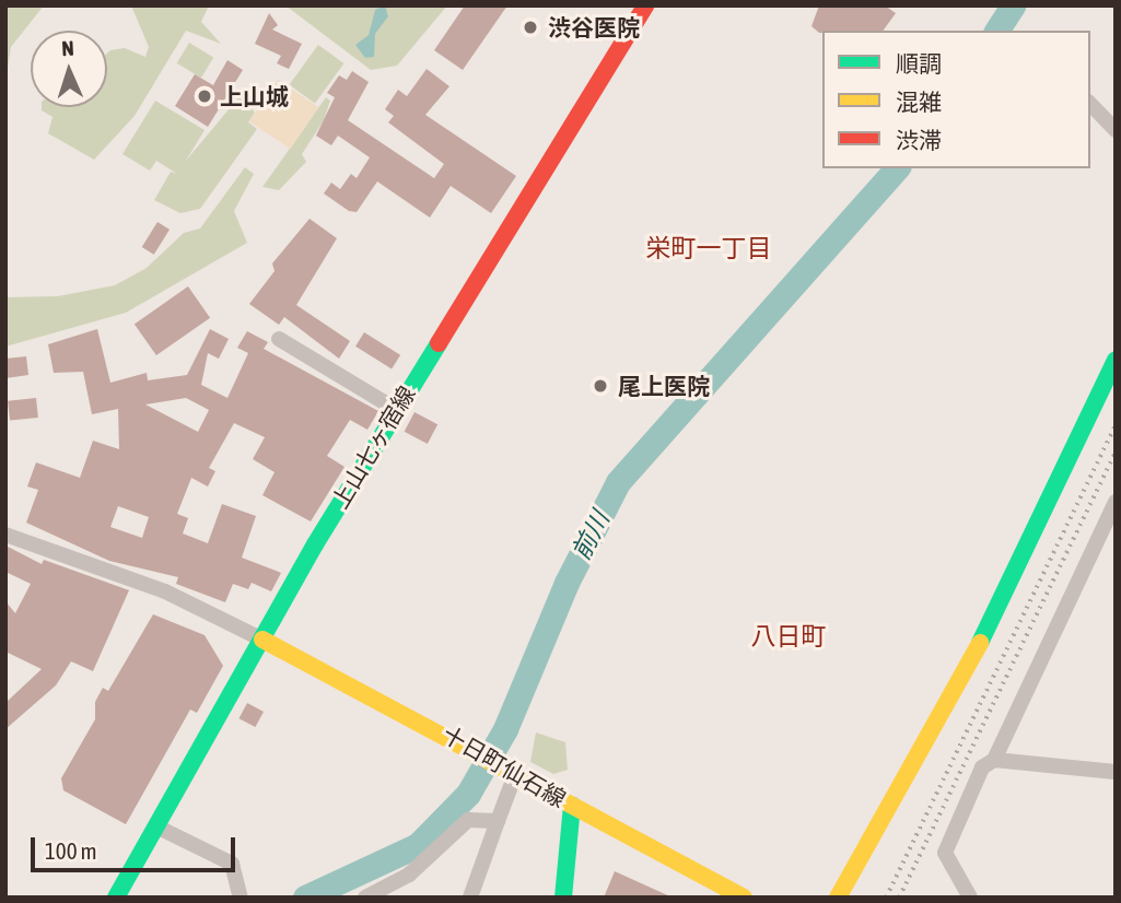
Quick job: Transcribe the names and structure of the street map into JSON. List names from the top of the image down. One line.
{"streets":{"main road":["上山七ヶ宿線","十日町仙石線"]},"crossings":[["上山七ヶ宿線","十日町仙石線"]],"districts":["栄町一丁目","八日町"],"water":["前川"],"places":["渋谷医院","上山城","尾上医院"],"legend":["順調","混雑","渋滞"],"scale_bar":"100 m","north":"top"}
